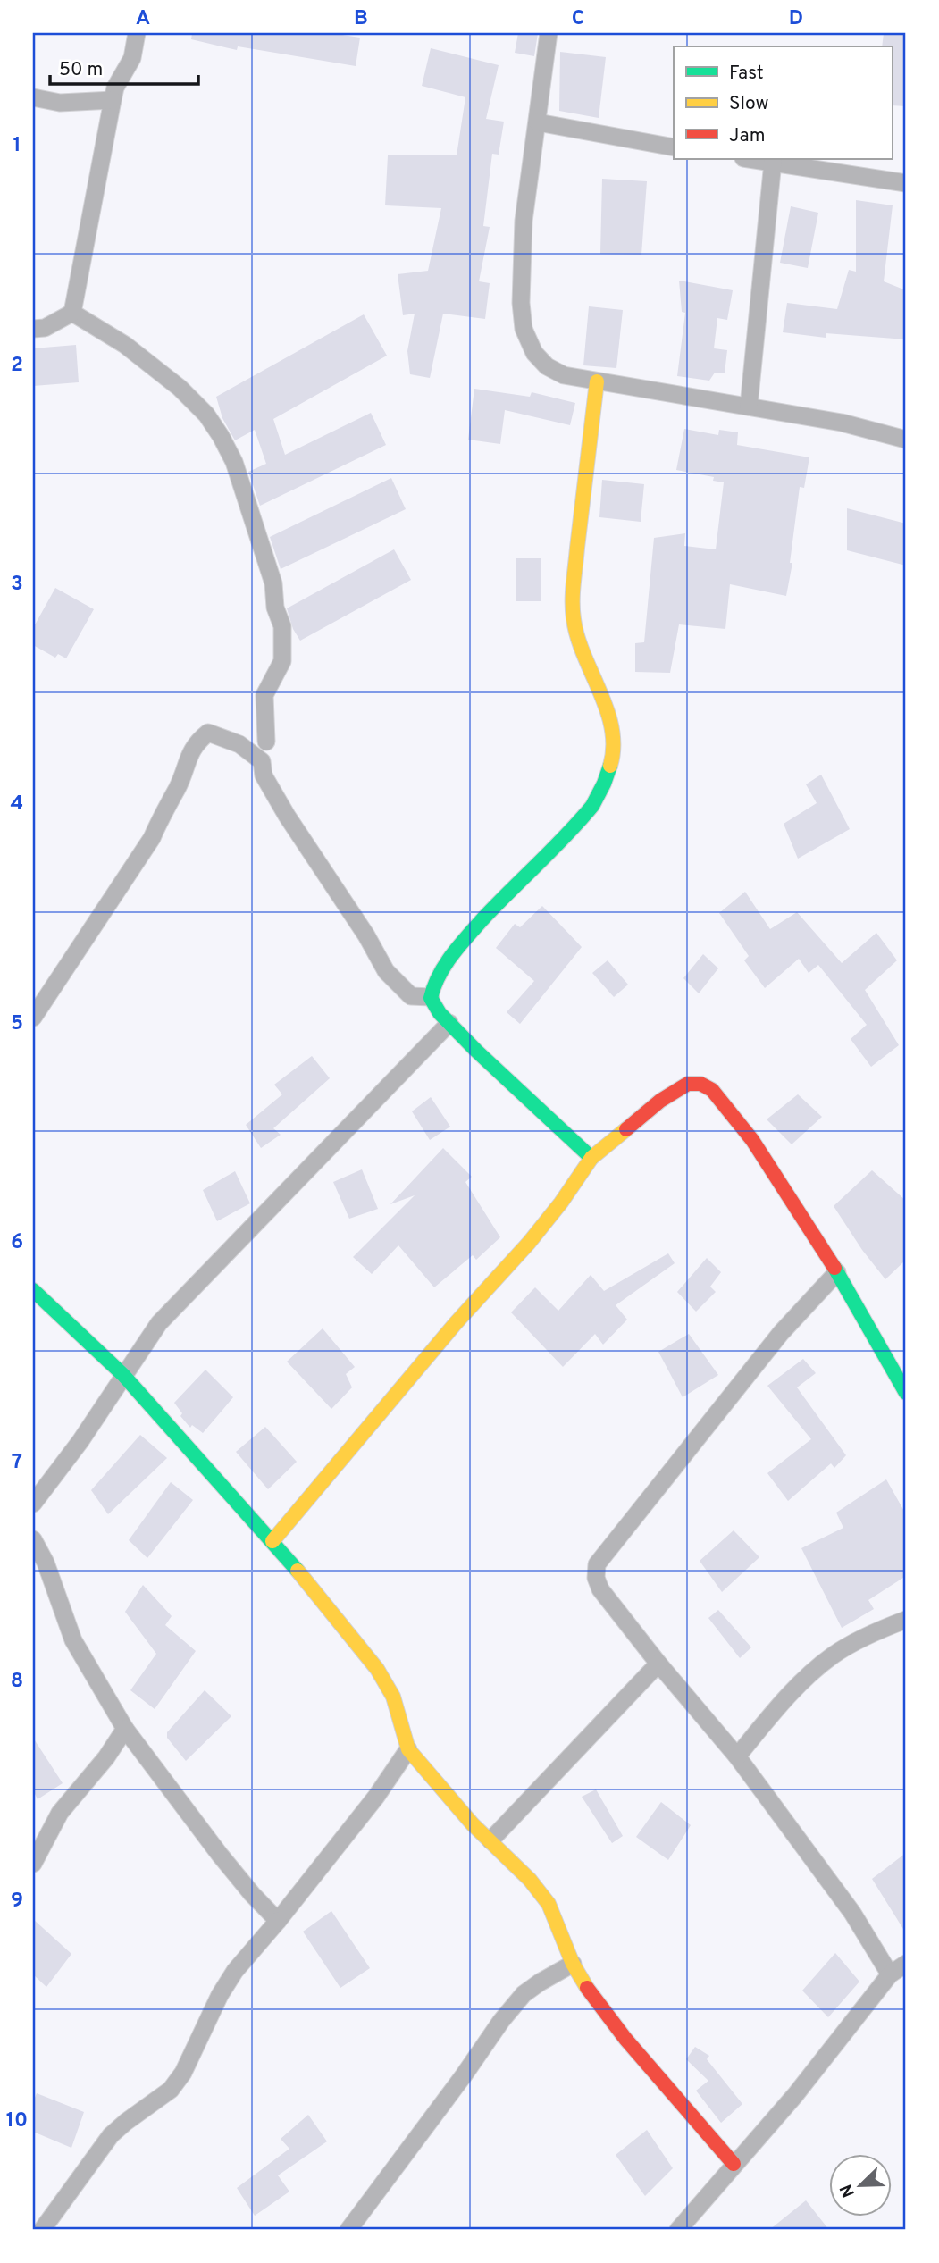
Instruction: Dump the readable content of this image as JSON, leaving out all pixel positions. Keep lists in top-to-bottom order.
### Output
{
  "legend": ["Fast", "Slow", "Jam"],
  "scale_bar": "50 m",
  "north": "bottom left",
  "grid": {
    "columns": [
      "A",
      "B",
      "C",
      "D"
    ],
    "rows": [
      "1",
      "2",
      "3",
      "4",
      "5",
      "6",
      "7",
      "8",
      "9",
      "10"
    ]
  }
}
